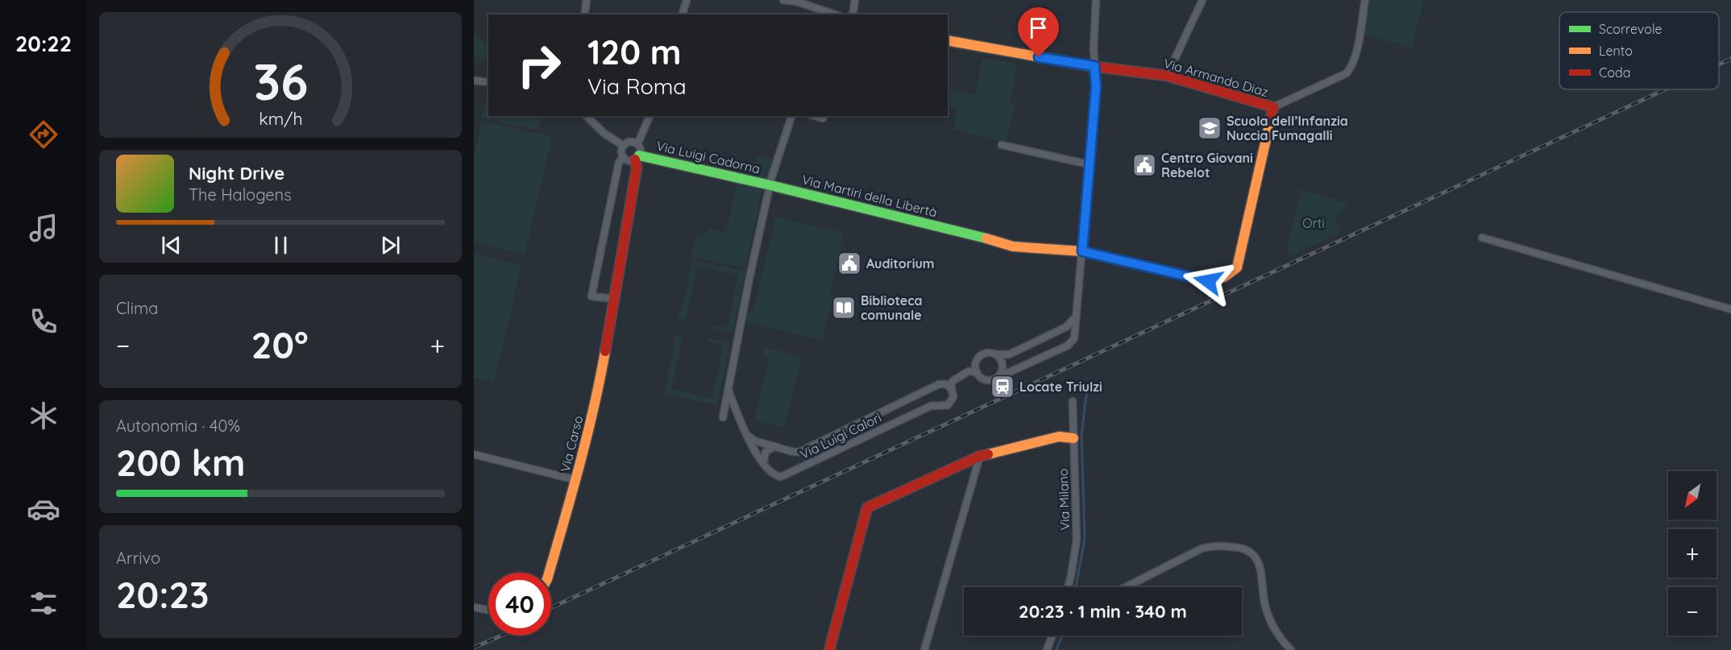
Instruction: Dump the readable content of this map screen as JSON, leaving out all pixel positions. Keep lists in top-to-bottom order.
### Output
{
  "streets": {
    "street": [
      "Via Armando Diaz",
      "Via Luigi Cadorna",
      "Via Martiri della Libertà",
      "Via Luigi Calori",
      "Via Carso",
      "Via Milano"
    ]
  },
  "crossings": [
    ["Via Armando Diaz", "Via Martiri della Libertà"],
    ["Via Luigi Cadorna", "Via Martiri della Libertà"],
    ["Via Luigi Cadorna", "Via Carso"]
  ],
  "parks": ["Orti"],
  "places": {
    "school or university": ["Scuola dell’Infanzia Nuccia Fumagalli"],
    "public building": ["Centro Giovani Rebelot", "Auditorium"],
    "library": ["Biblioteca comunale"],
    "station": ["Locate Triulzi"]
  },
  "legend": ["Scorrevole", "Lento", "Coda"],
  "north": "bottom left",
  "page": {
    "tabs": "20:22",
    "turn": ["120 m", "Via Roma"],
    "song": ["Night Drive", "The Halogens"],
    "tile": [
      "Clima",
      ["Autonomia · 40%", "200 km"],
      ["Arrivo", "20:23"]
    ],
    "heat": ["−", "20°", "+"],
    "map_buttons": ["+", "−"],
    "limit": "40",
    "trip": "20:23 · 1 min · 340 m",
    "gauge": ["36", "km/h"]
  }
}
